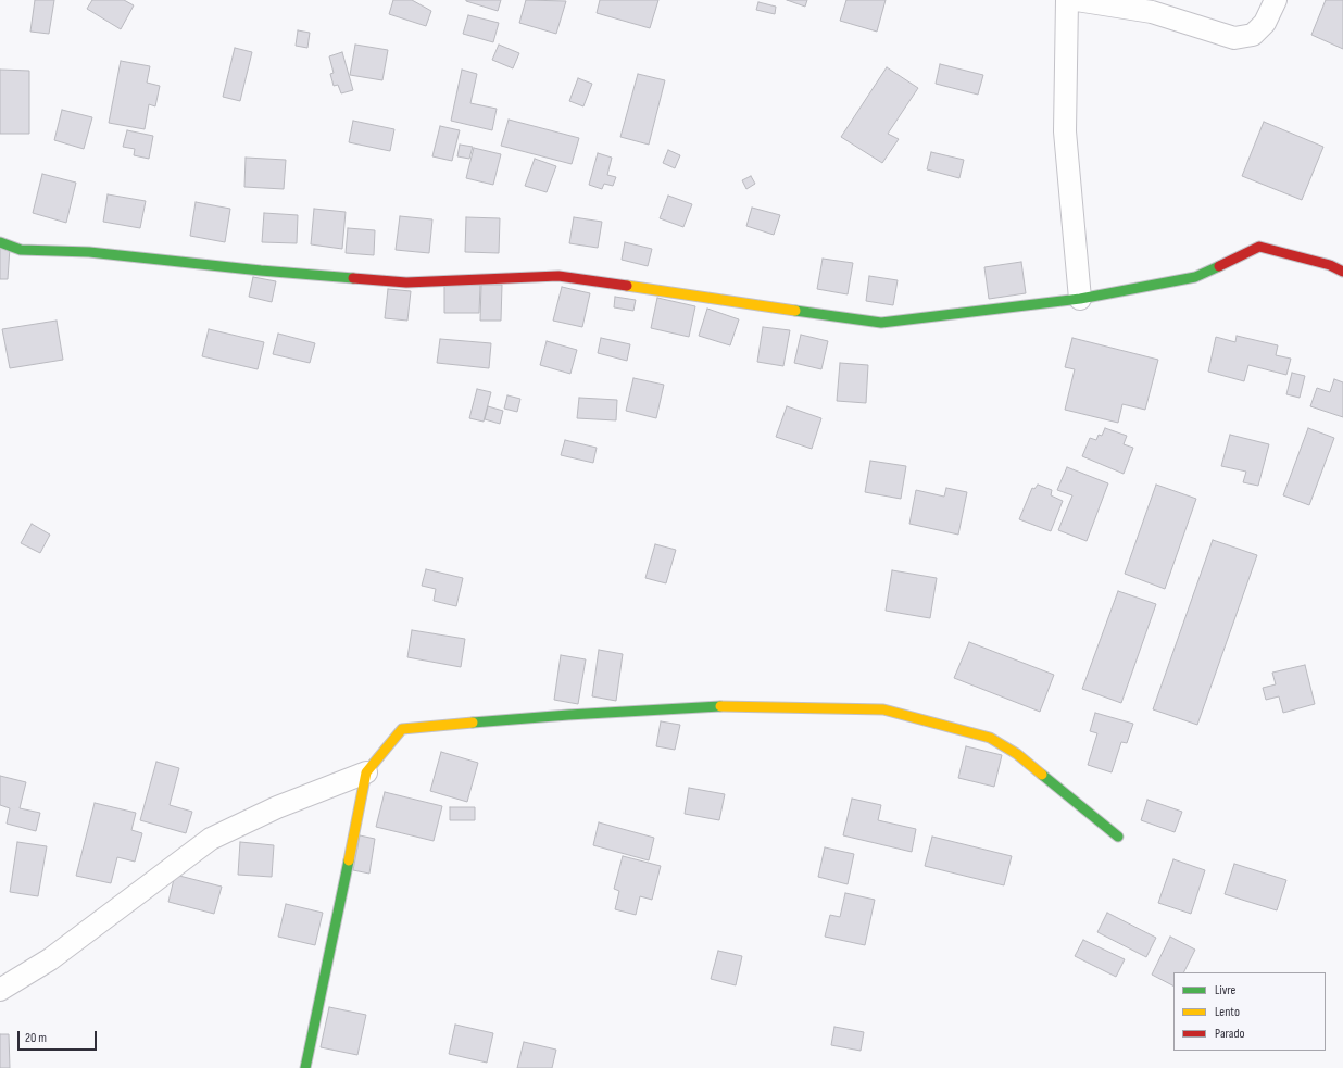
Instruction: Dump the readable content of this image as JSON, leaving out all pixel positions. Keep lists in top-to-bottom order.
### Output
{
  "legend": ["Livre", "Lento", "Parado"],
  "scale_bar": "20 m"
}
